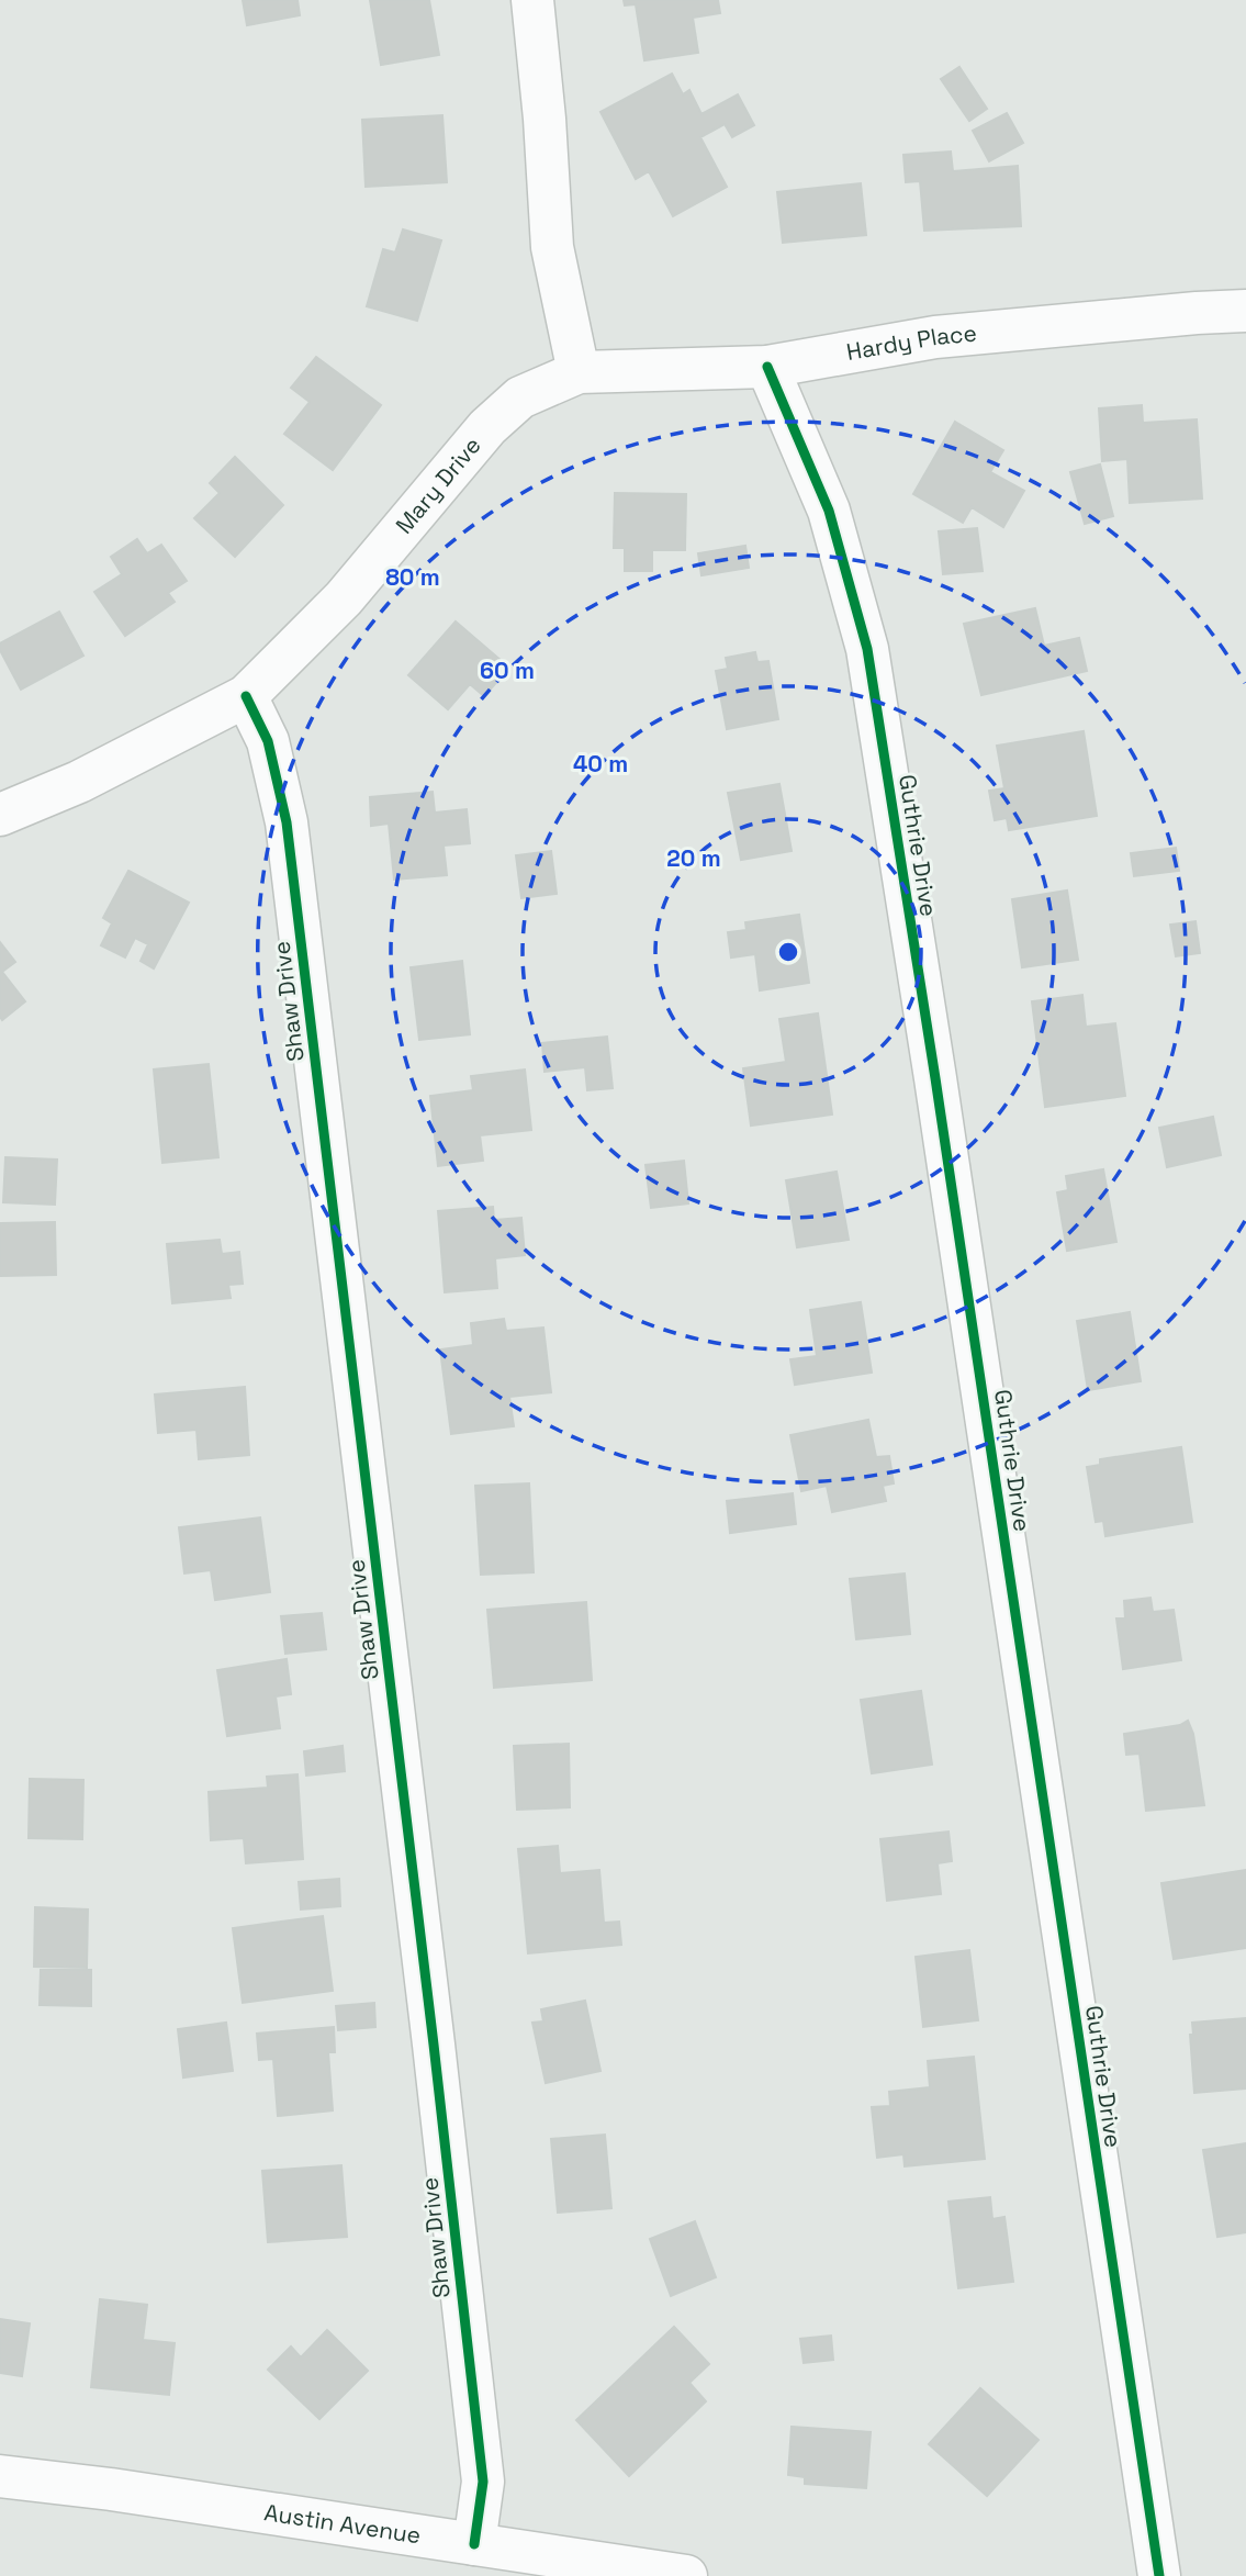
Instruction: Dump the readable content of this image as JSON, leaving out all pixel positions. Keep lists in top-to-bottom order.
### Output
{
  "streets": {
    "street": [
      "Hardy Place",
      "Mary Drive",
      "Guthrie Drive",
      "Shaw Drive",
      "Austin Avenue"
    ]
  },
  "crossings": [
    ["Hardy Place", "Mary Drive"],
    ["Hardy Place", "Guthrie Drive"],
    ["Mary Drive", "Shaw Drive"],
    ["Shaw Drive", "Austin Avenue"]
  ],
  "rings": [
    "80 m",
    "60 m",
    "40 m",
    "20 m"
  ]
}
